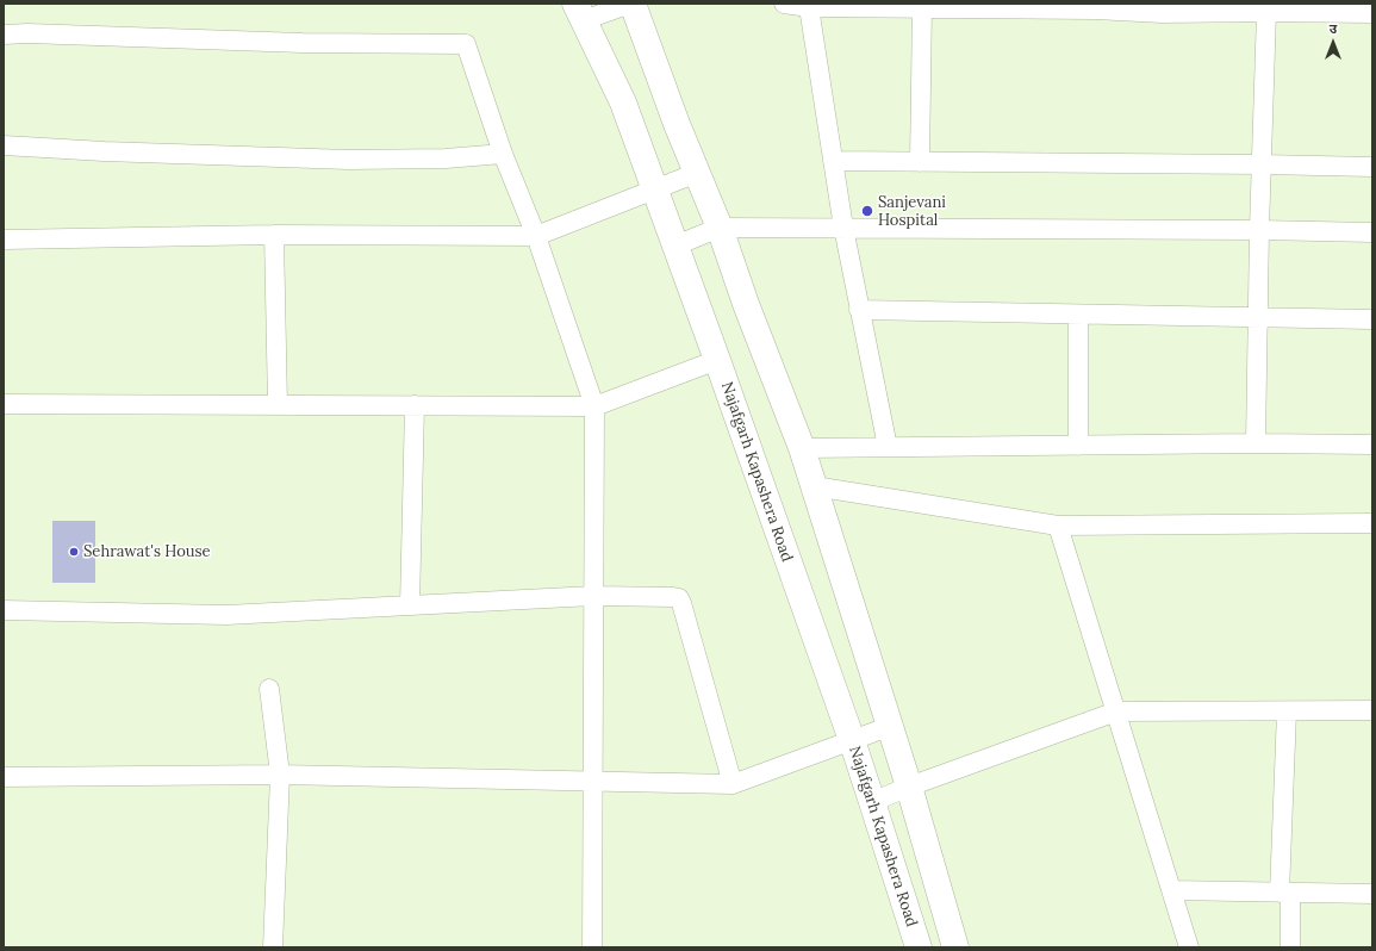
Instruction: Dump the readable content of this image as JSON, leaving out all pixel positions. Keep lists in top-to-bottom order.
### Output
{
  "streets": {
    "main road": ["Najafgarh Kapashera Road"]
  },
  "places": ["Sanjevani Hospital", "Sehrawat's House"],
  "north": "top"
}
